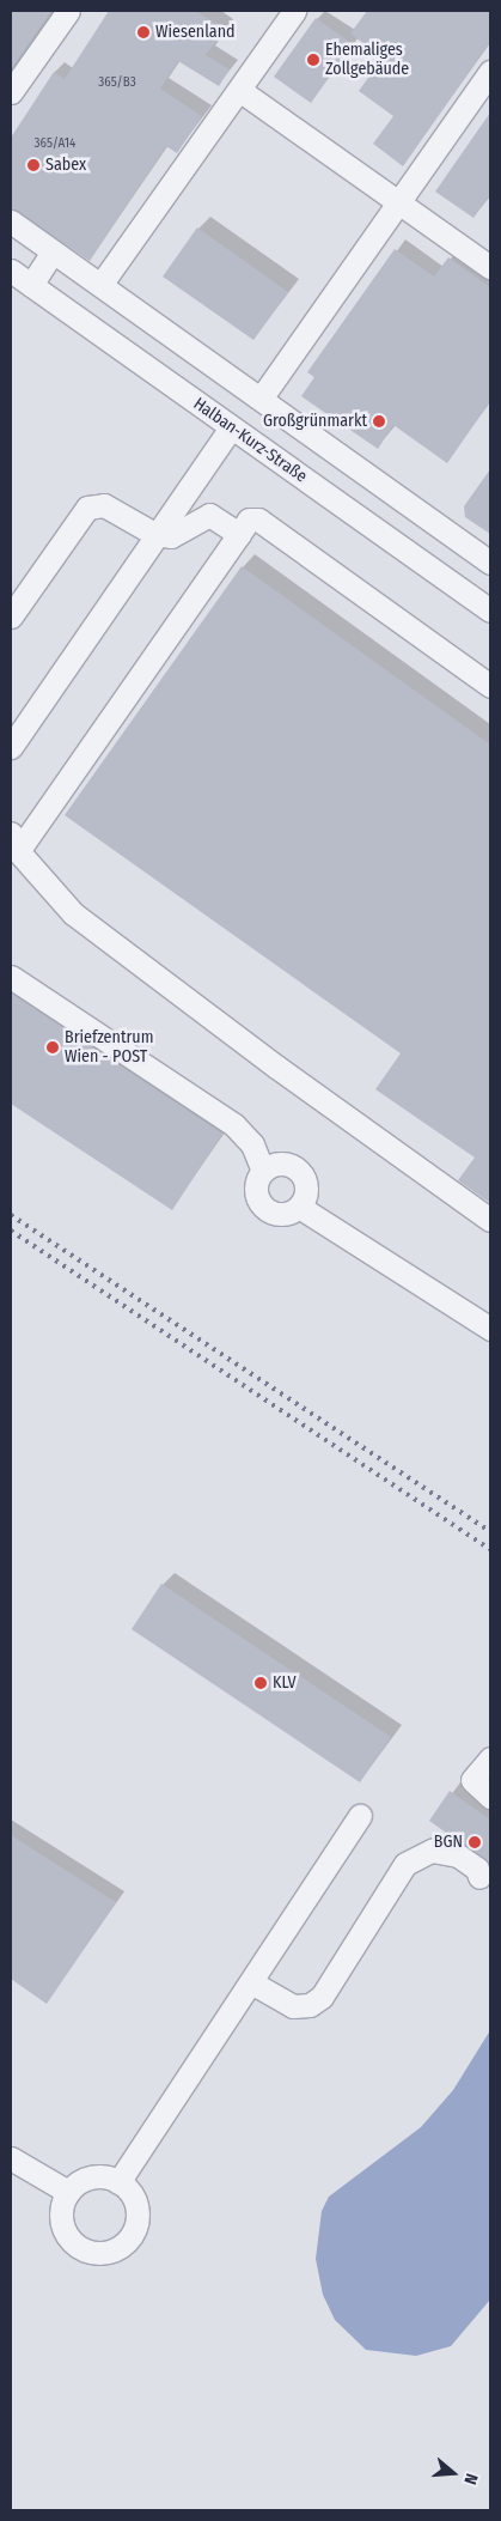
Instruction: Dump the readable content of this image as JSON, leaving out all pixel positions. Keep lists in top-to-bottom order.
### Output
{
  "streets": {
    "street": ["Halban-Kurz-Straße"]
  },
  "places": [
    "Wiesenland",
    "Ehemaliges Zollgebäude",
    "Sabex",
    "Großgrünmarkt",
    "Briefzentrum Wien - POST",
    "KLV",
    "BGN"
  ],
  "house_numbers": ["365/B3", "365/A14"],
  "north": "right"
}
